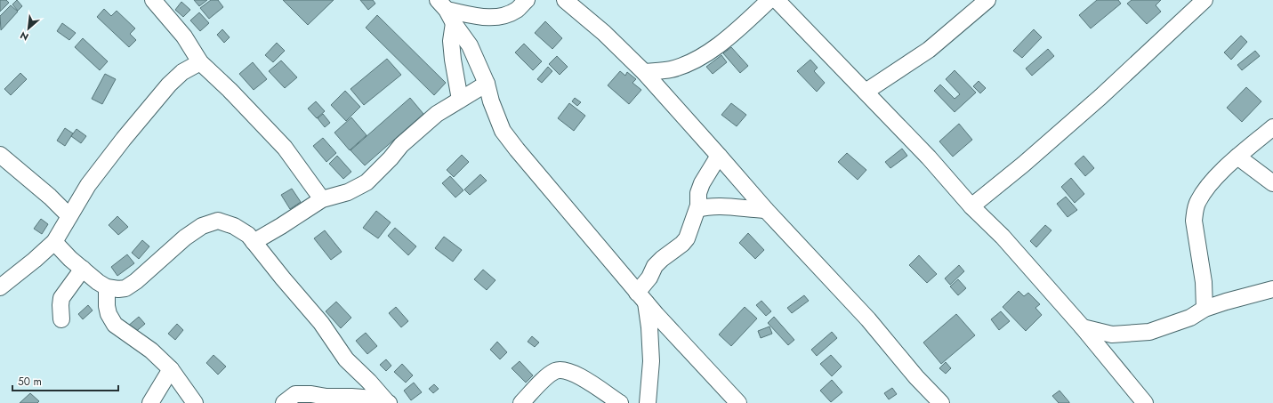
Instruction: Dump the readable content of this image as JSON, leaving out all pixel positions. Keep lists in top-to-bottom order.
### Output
{
  "scale_bar": "50 m",
  "north": "bottom left"
}
